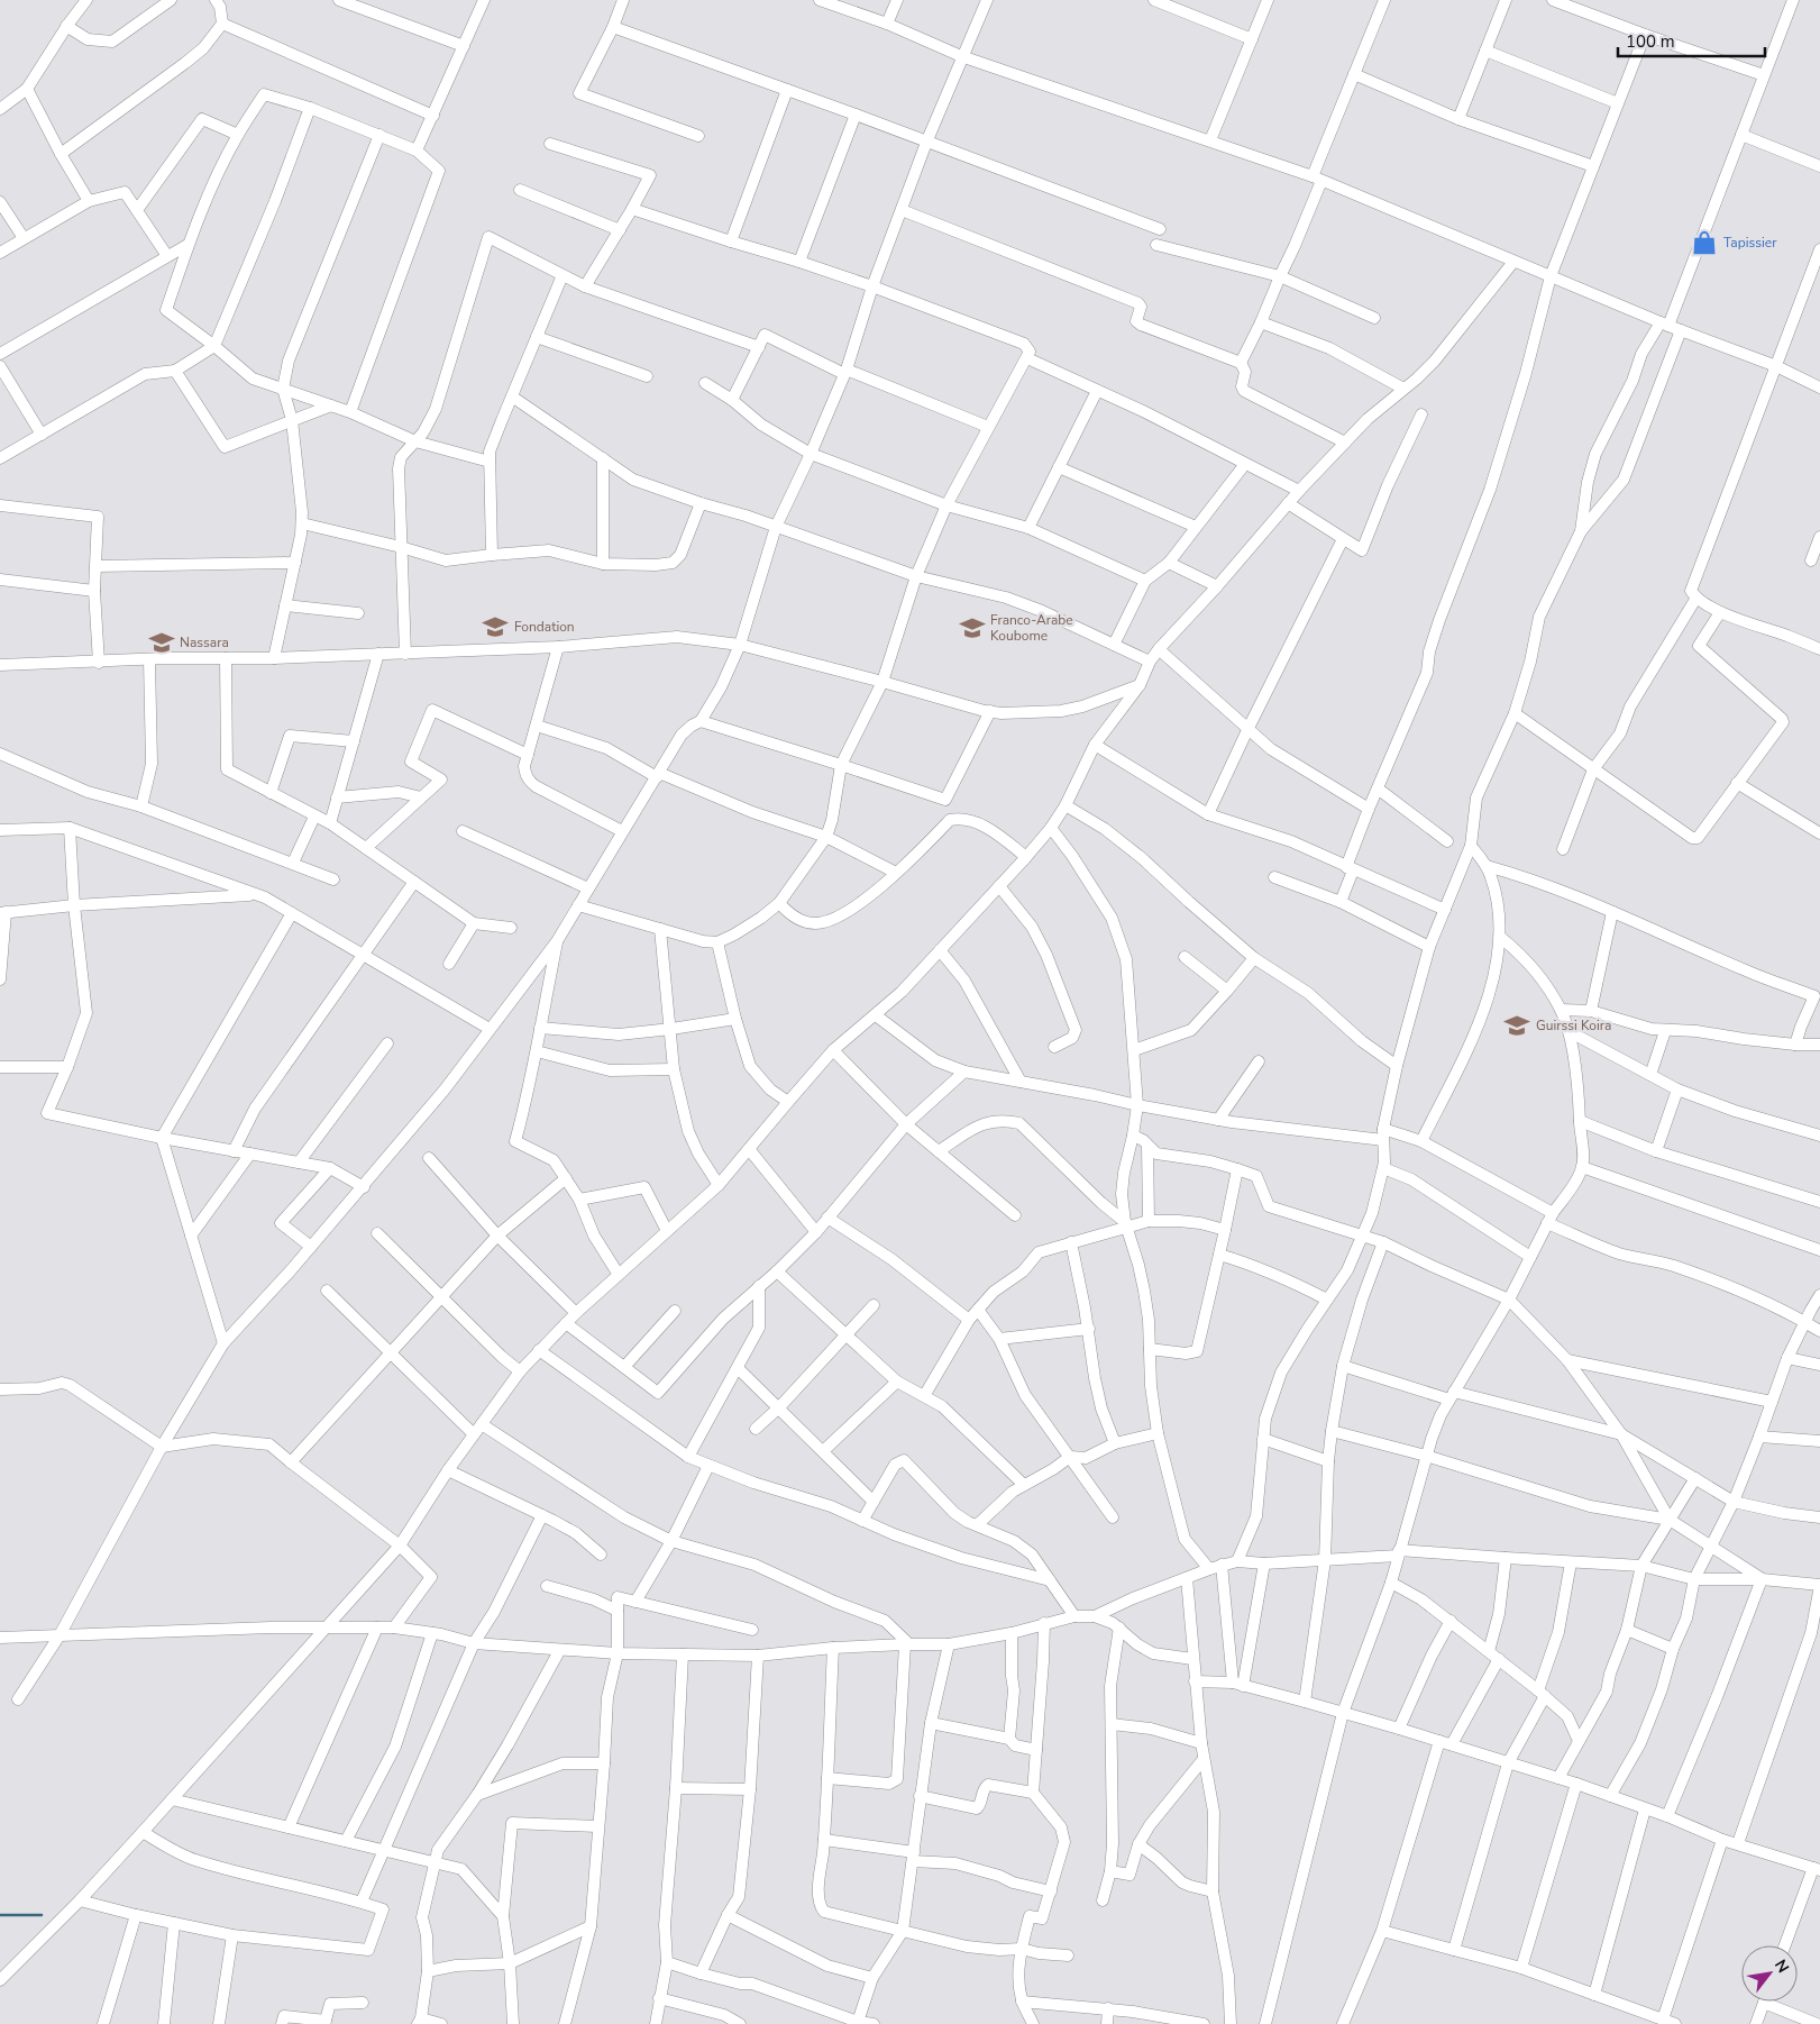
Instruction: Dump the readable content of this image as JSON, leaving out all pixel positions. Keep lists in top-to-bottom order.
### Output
{
  "places": {
    "shop": ["Tapissier"],
    "school or university": [
      "Fondation",
      "Franco-Arabe Koubome",
      "Nassara",
      "Guirssi Koira"
    ]
  },
  "scale_bar": "100 m",
  "north": "top right"
}
